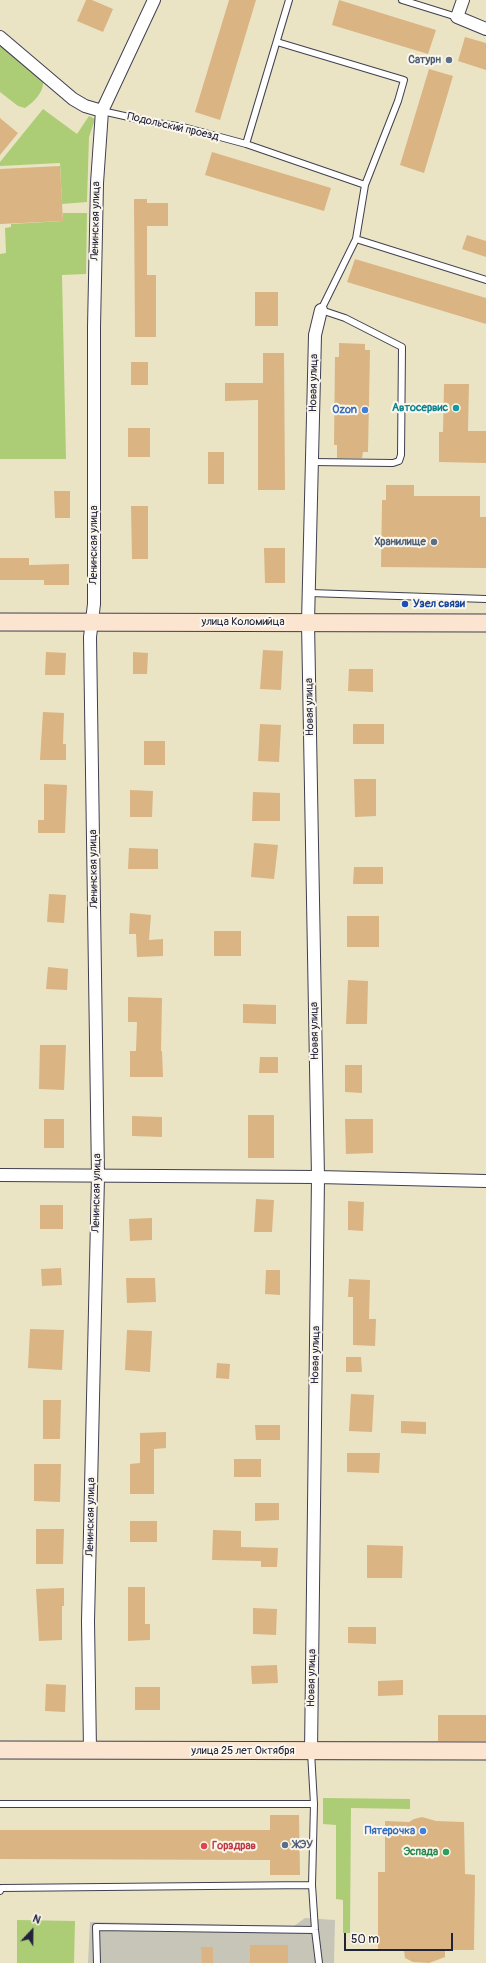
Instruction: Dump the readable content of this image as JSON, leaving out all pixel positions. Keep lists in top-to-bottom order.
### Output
{
  "streets": {
    "street": [
      "Подольский проезд",
      "Ленинская улица",
      "Новая улица",
      "улица Коломийца",
      "улица 25 лет Октября"
    ]
  },
  "crossings": [
    ["Подольский проезд", "Ленинская улица"],
    ["Ленинская улица", "улица Коломийца"],
    ["Ленинская улица", "улица 25 лет Октября"],
    ["Новая улица", "улица Коломийца"],
    ["Новая улица", "улица 25 лет Октября"]
  ],
  "places": [
    "Сатурн",
    "Автосервис",
    "Ozon",
    "Хранилище",
    "Узел связи",
    "Пятерочка",
    "ЖЭУ",
    "Горздрав",
    "Эспада"
  ],
  "scale_bar": "50 m",
  "north": "top"
}
